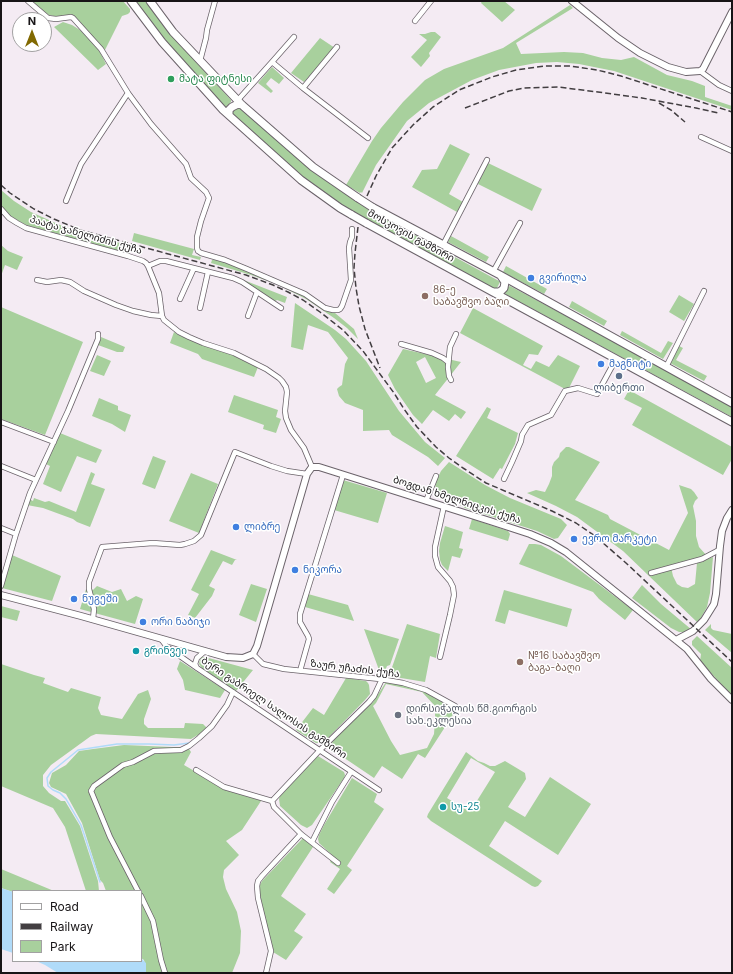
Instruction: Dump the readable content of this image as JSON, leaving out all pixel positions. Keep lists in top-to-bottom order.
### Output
{
  "streets": {
    "main road": ["მოსკოვის გამზირი", "ბოგდან ხმელნიცკის ქუჩა", "ბერი გაბრიელ სალოსის გამზირი"],
    "street": ["პაატა ჯანელიძის ქუჩა", "ზაურ უჩაძის ქუჩა"]
  },
  "crossings": [
    ["ზაურ უჩაძის ქუჩა", "ბერი გაბრიელ სალოსის გამზირი"]
  ],
  "places": [
    "მატა ფიტნესი",
    "გვირილა",
    "86-ე საბავშვო ბაღი",
    "მაგნიტი",
    "ლიბერთი",
    "ლიბრე",
    "ევრო მარკეტი",
    "ნიკორა",
    "ნუგეში",
    "ორი ნაბიჯი",
    "გრინვეი",
    "№16 საბავშვო ბაგა-ბაღი",
    "დირსიჭალის წმ.გიორგის სახ.ეკლესია",
    "სუ-25"
  ],
  "legend": ["Road", "Railway", "Park"],
  "north": "top"
}
